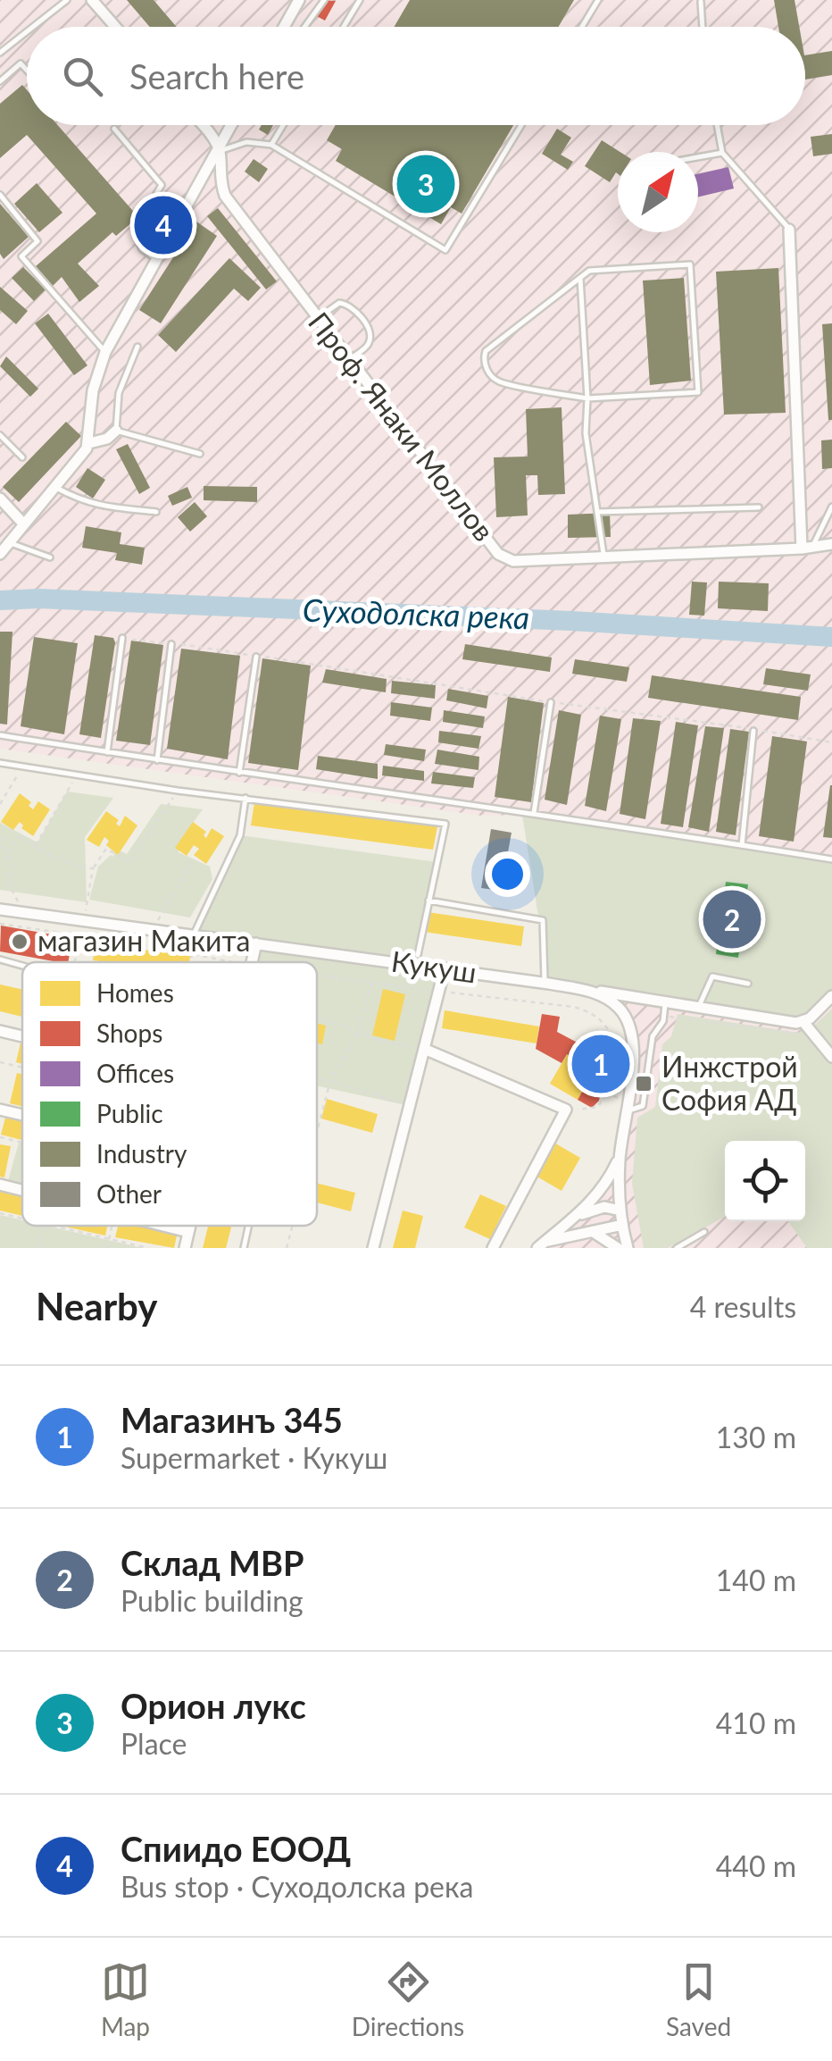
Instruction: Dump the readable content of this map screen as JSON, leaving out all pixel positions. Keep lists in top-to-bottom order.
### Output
{
  "streets": {
    "street": ["Проф. Янаки Моллов", "Кукуш"]
  },
  "water": ["Суходолска река"],
  "places": {
    "other": ["магазин Макита"],
    "transit": ["Инжстрой София АД"]
  },
  "legend": [
    "Homes",
    "Shops",
    "Offices",
    "Public",
    "Industry",
    "Other"
  ],
  "north": "top right",
  "page": {
    "search": "Search here",
    "pins": [
      "3",
      "4",
      "2",
      "1"
    ],
    "heading": ["Nearby", "4 results"],
    "list": [
      {
        "mark": "1",
        "name": "Магазинъ 345",
        "note": "Supermarket · Кукуш",
        "value": "130 m"
      },
      {
        "mark": "2",
        "name": "Склад МВР",
        "note": "Public building",
        "value": "140 m"
      },
      {
        "mark": "3",
        "name": "Орион лукс",
        "note": "Place",
        "value": "410 m"
      },
      {
        "mark": "4",
        "name": "Спиидо ЕООД",
        "note": "Bus stop · Суходолска река",
        "value": "440 m"
      }
    ],
    "nav": ["Map", "Directions", "Saved"]
  }
}
